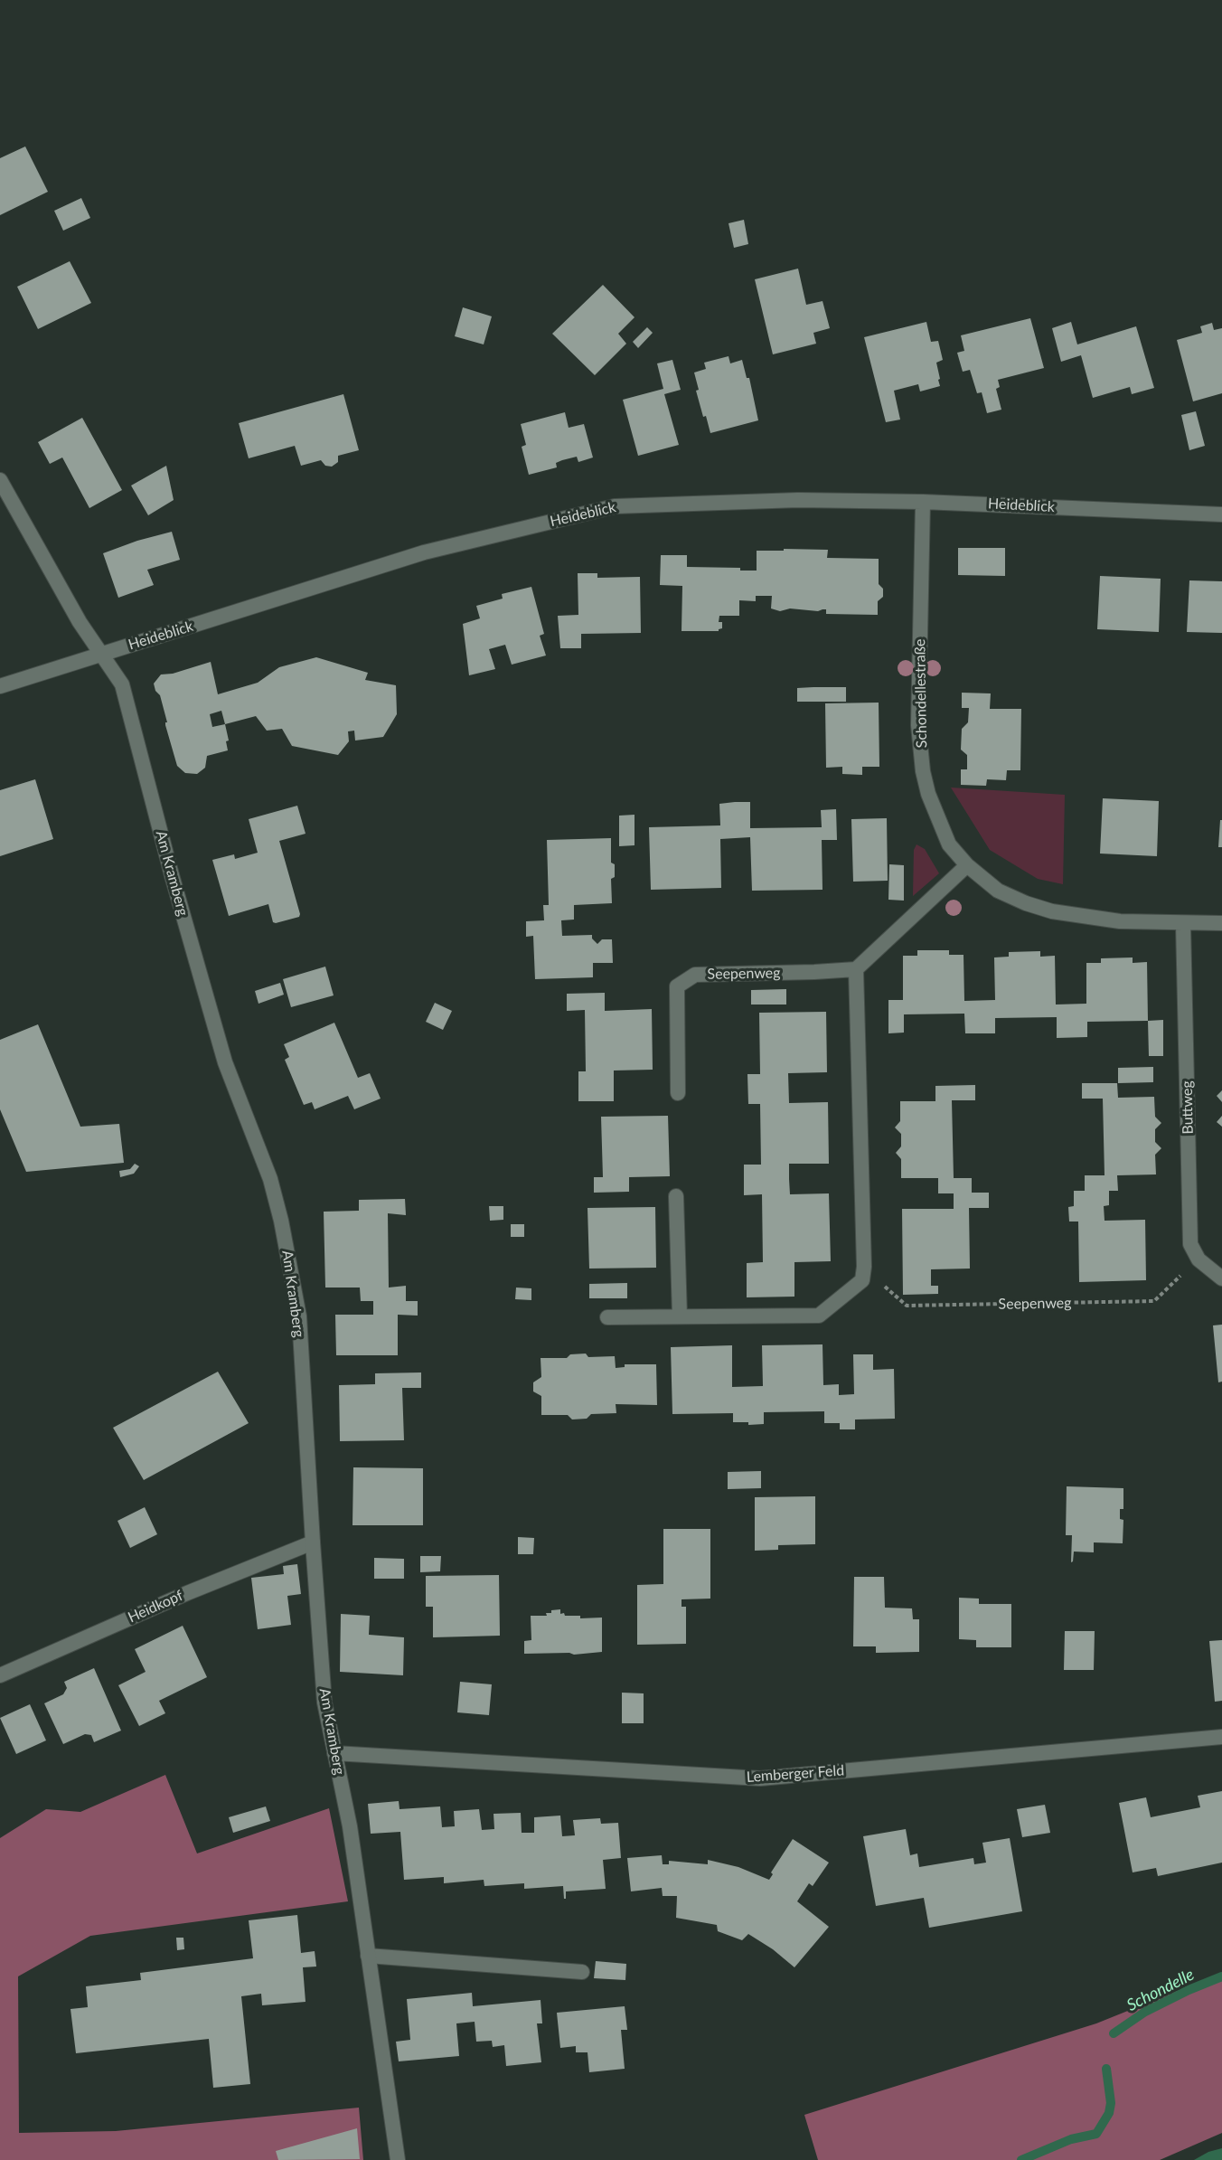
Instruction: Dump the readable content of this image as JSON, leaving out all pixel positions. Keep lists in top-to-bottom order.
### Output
{
  "streets": {
    "street": [
      "Heideblick",
      "Schondellestraße",
      "Am Kramberg",
      "Seepenweg",
      "Buttweg",
      "Heidkopf",
      "Lemberger Feld"
    ]
  },
  "crossings": [
    ["Heideblick", "Schondellestraße"],
    ["Heideblick", "Am Kramberg"],
    ["Schondellestraße", "Buttweg"],
    ["Am Kramberg", "Heidkopf"],
    ["Am Kramberg", "Lemberger Feld"],
    ["Seepenweg", "Buttweg"]
  ],
  "water": ["Schondelle"]
}
